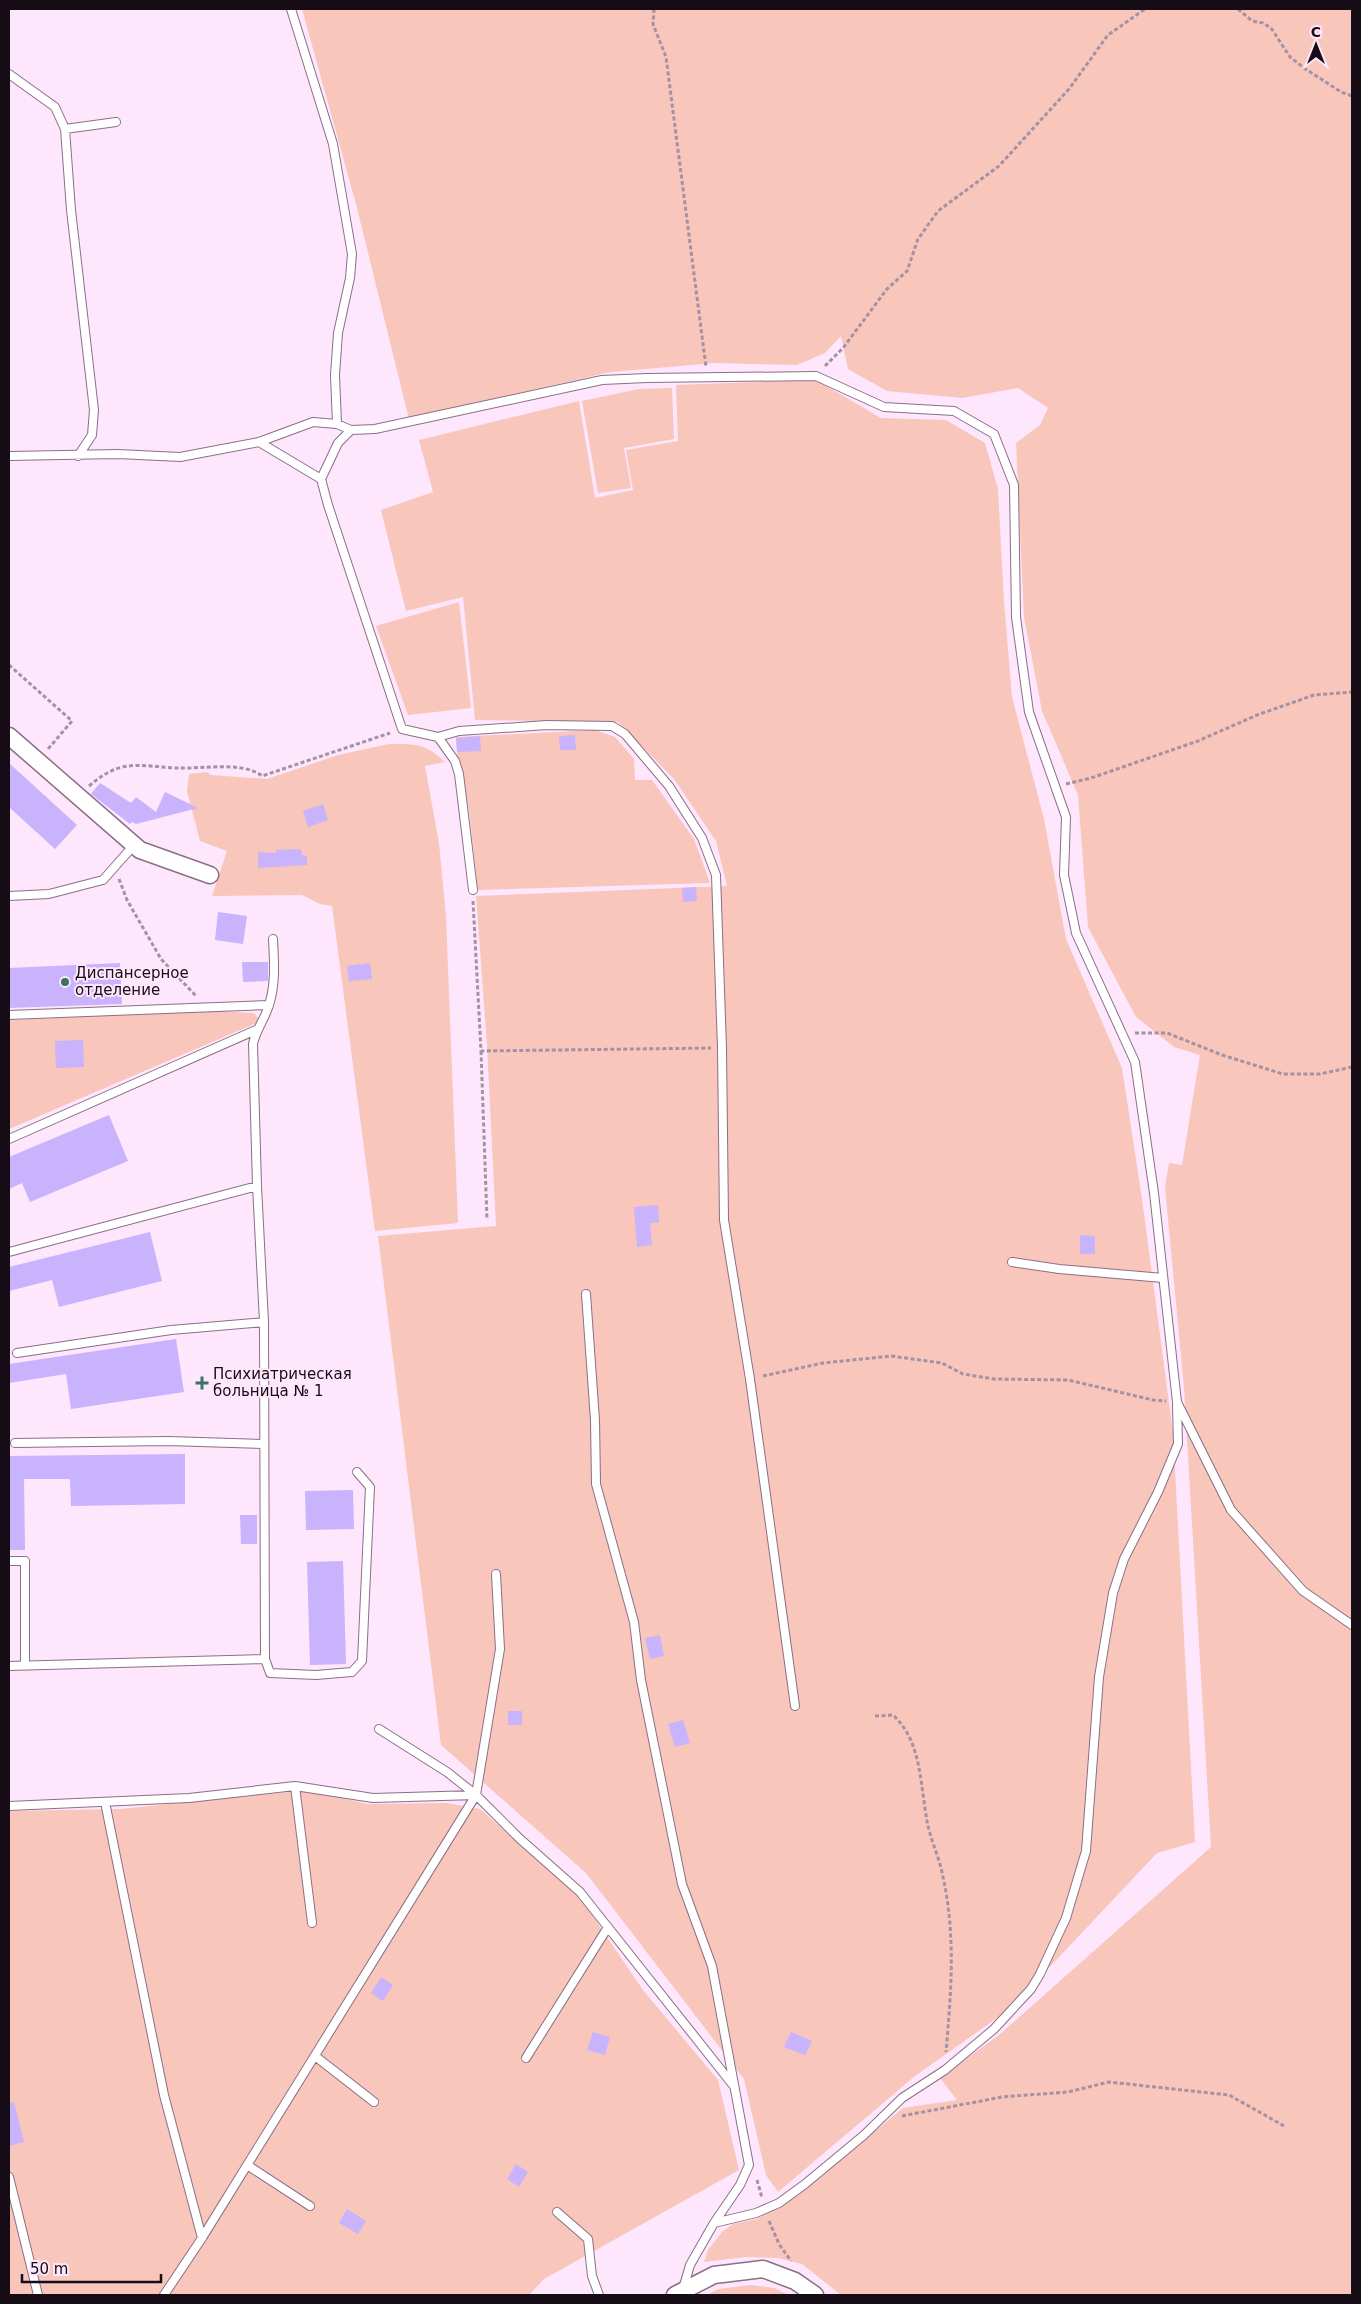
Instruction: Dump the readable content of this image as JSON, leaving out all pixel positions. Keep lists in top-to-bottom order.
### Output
{
  "places": {
    "other": ["Диспансерное отделение"],
    "health": ["Психиатрическая больница № 1"]
  },
  "scale_bar": "50 m",
  "north": "top"
}
